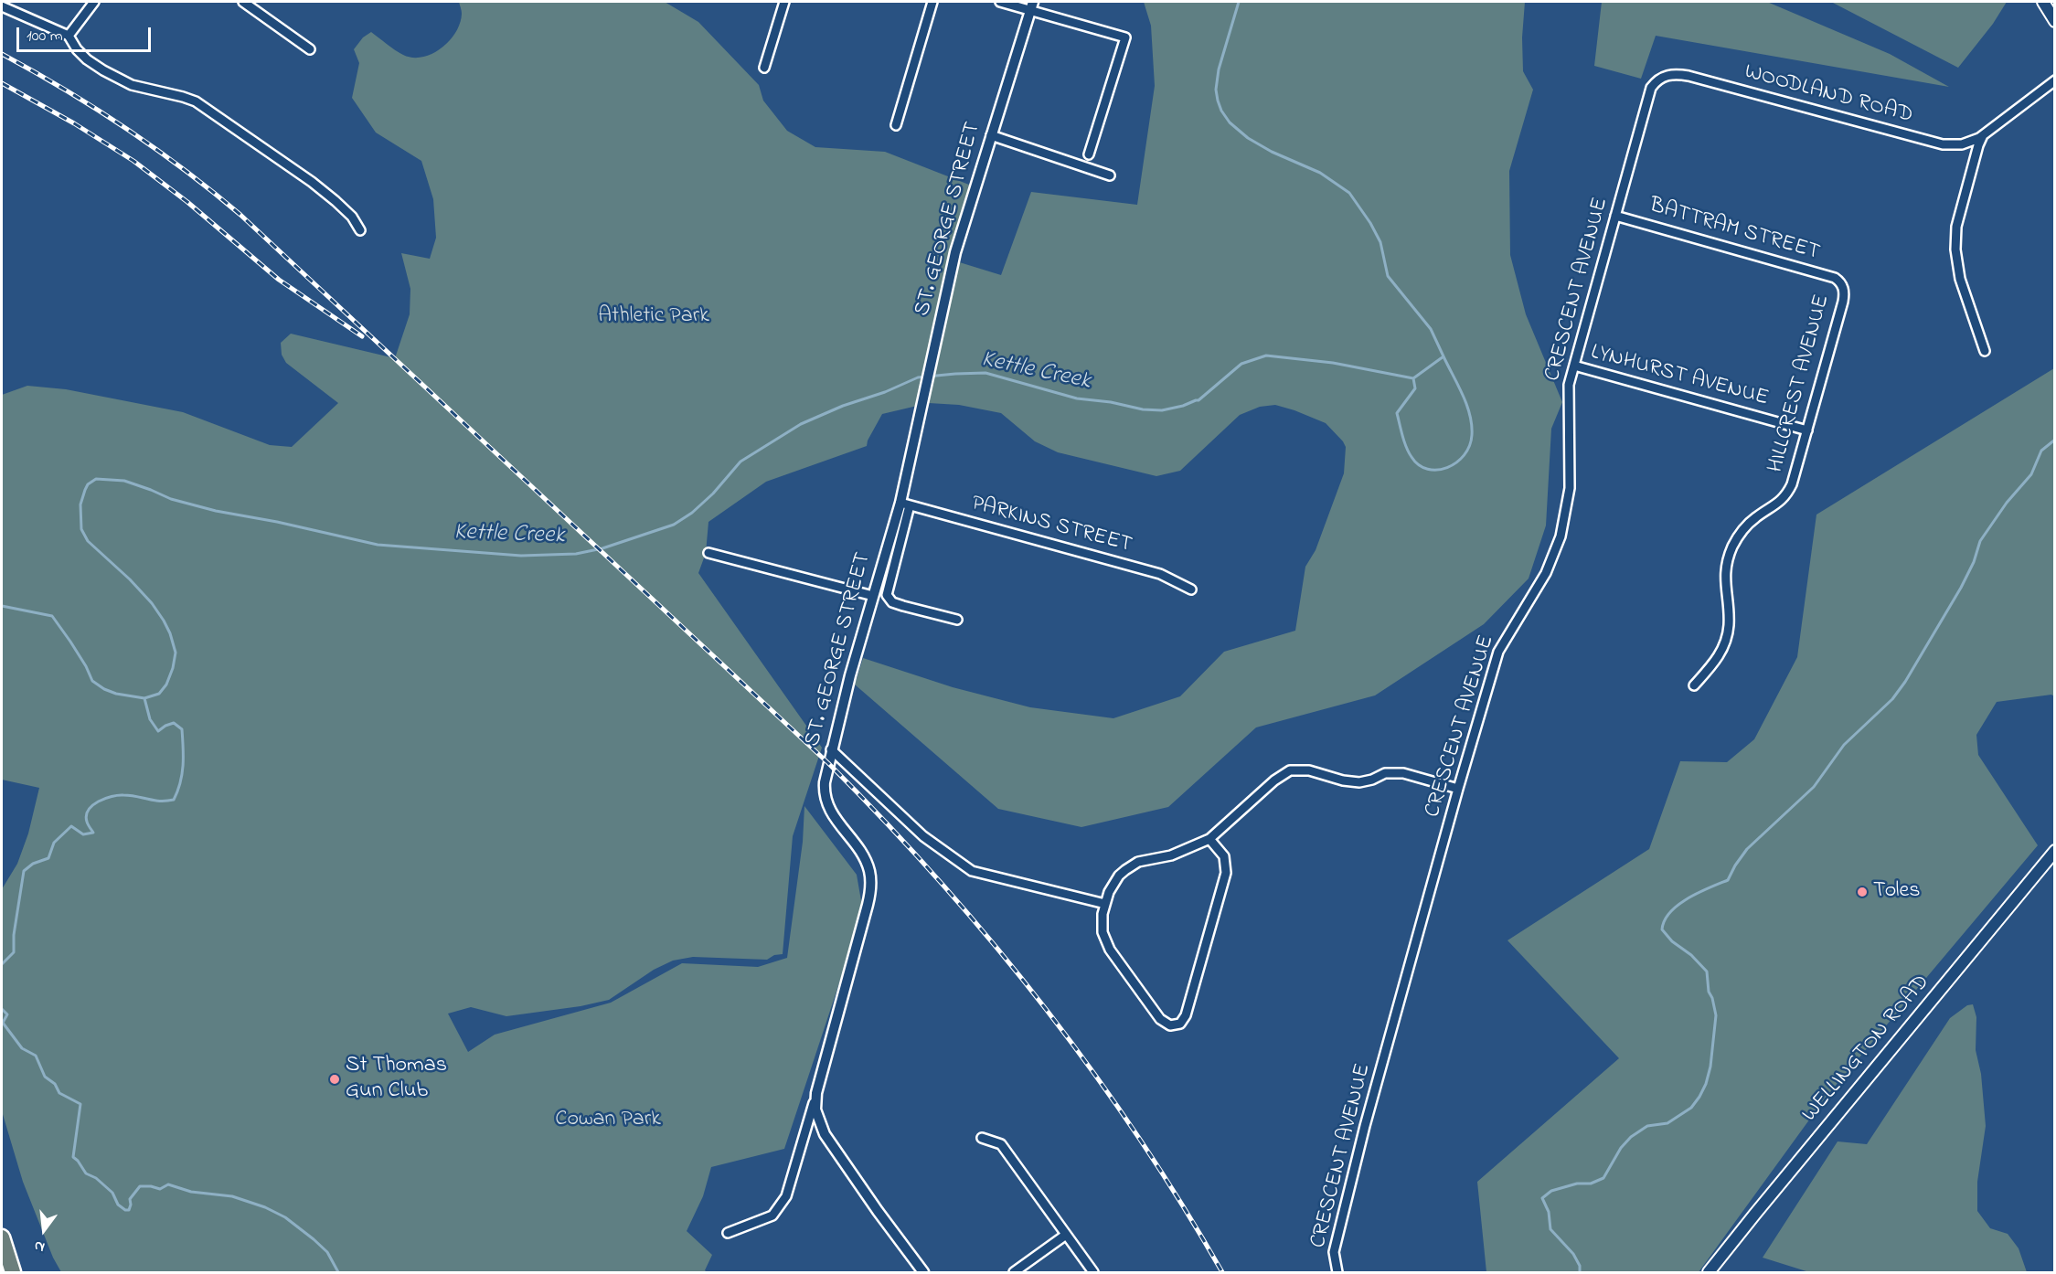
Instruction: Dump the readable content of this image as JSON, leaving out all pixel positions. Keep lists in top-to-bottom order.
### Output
{
  "streets": {
    "main road": ["WELLINGTON ROAD"],
    "street": [
      "WOODLAND ROAD",
      "ST. GEORGE STREET",
      "BATTRAM STREET",
      "CRESCENT AVENUE",
      "LYNHURST AVENUE",
      "HILLCREST AVENUE",
      "PARKINS STREET"
    ]
  },
  "crossings": [
    ["WOODLAND ROAD", "CRESCENT AVENUE"],
    ["ST. GEORGE STREET", "PARKINS STREET"],
    ["BATTRAM STREET", "CRESCENT AVENUE"],
    ["BATTRAM STREET", "HILLCREST AVENUE"],
    ["CRESCENT AVENUE", "LYNHURST AVENUE"],
    ["LYNHURST AVENUE", "HILLCREST AVENUE"]
  ],
  "water": ["Kettle Creek"],
  "parks": ["Athletic Park", "Cowan Park"],
  "places": ["Toles", "St Thomas Gun Club"],
  "scale_bar": "100 m",
  "north": "bottom"
}
